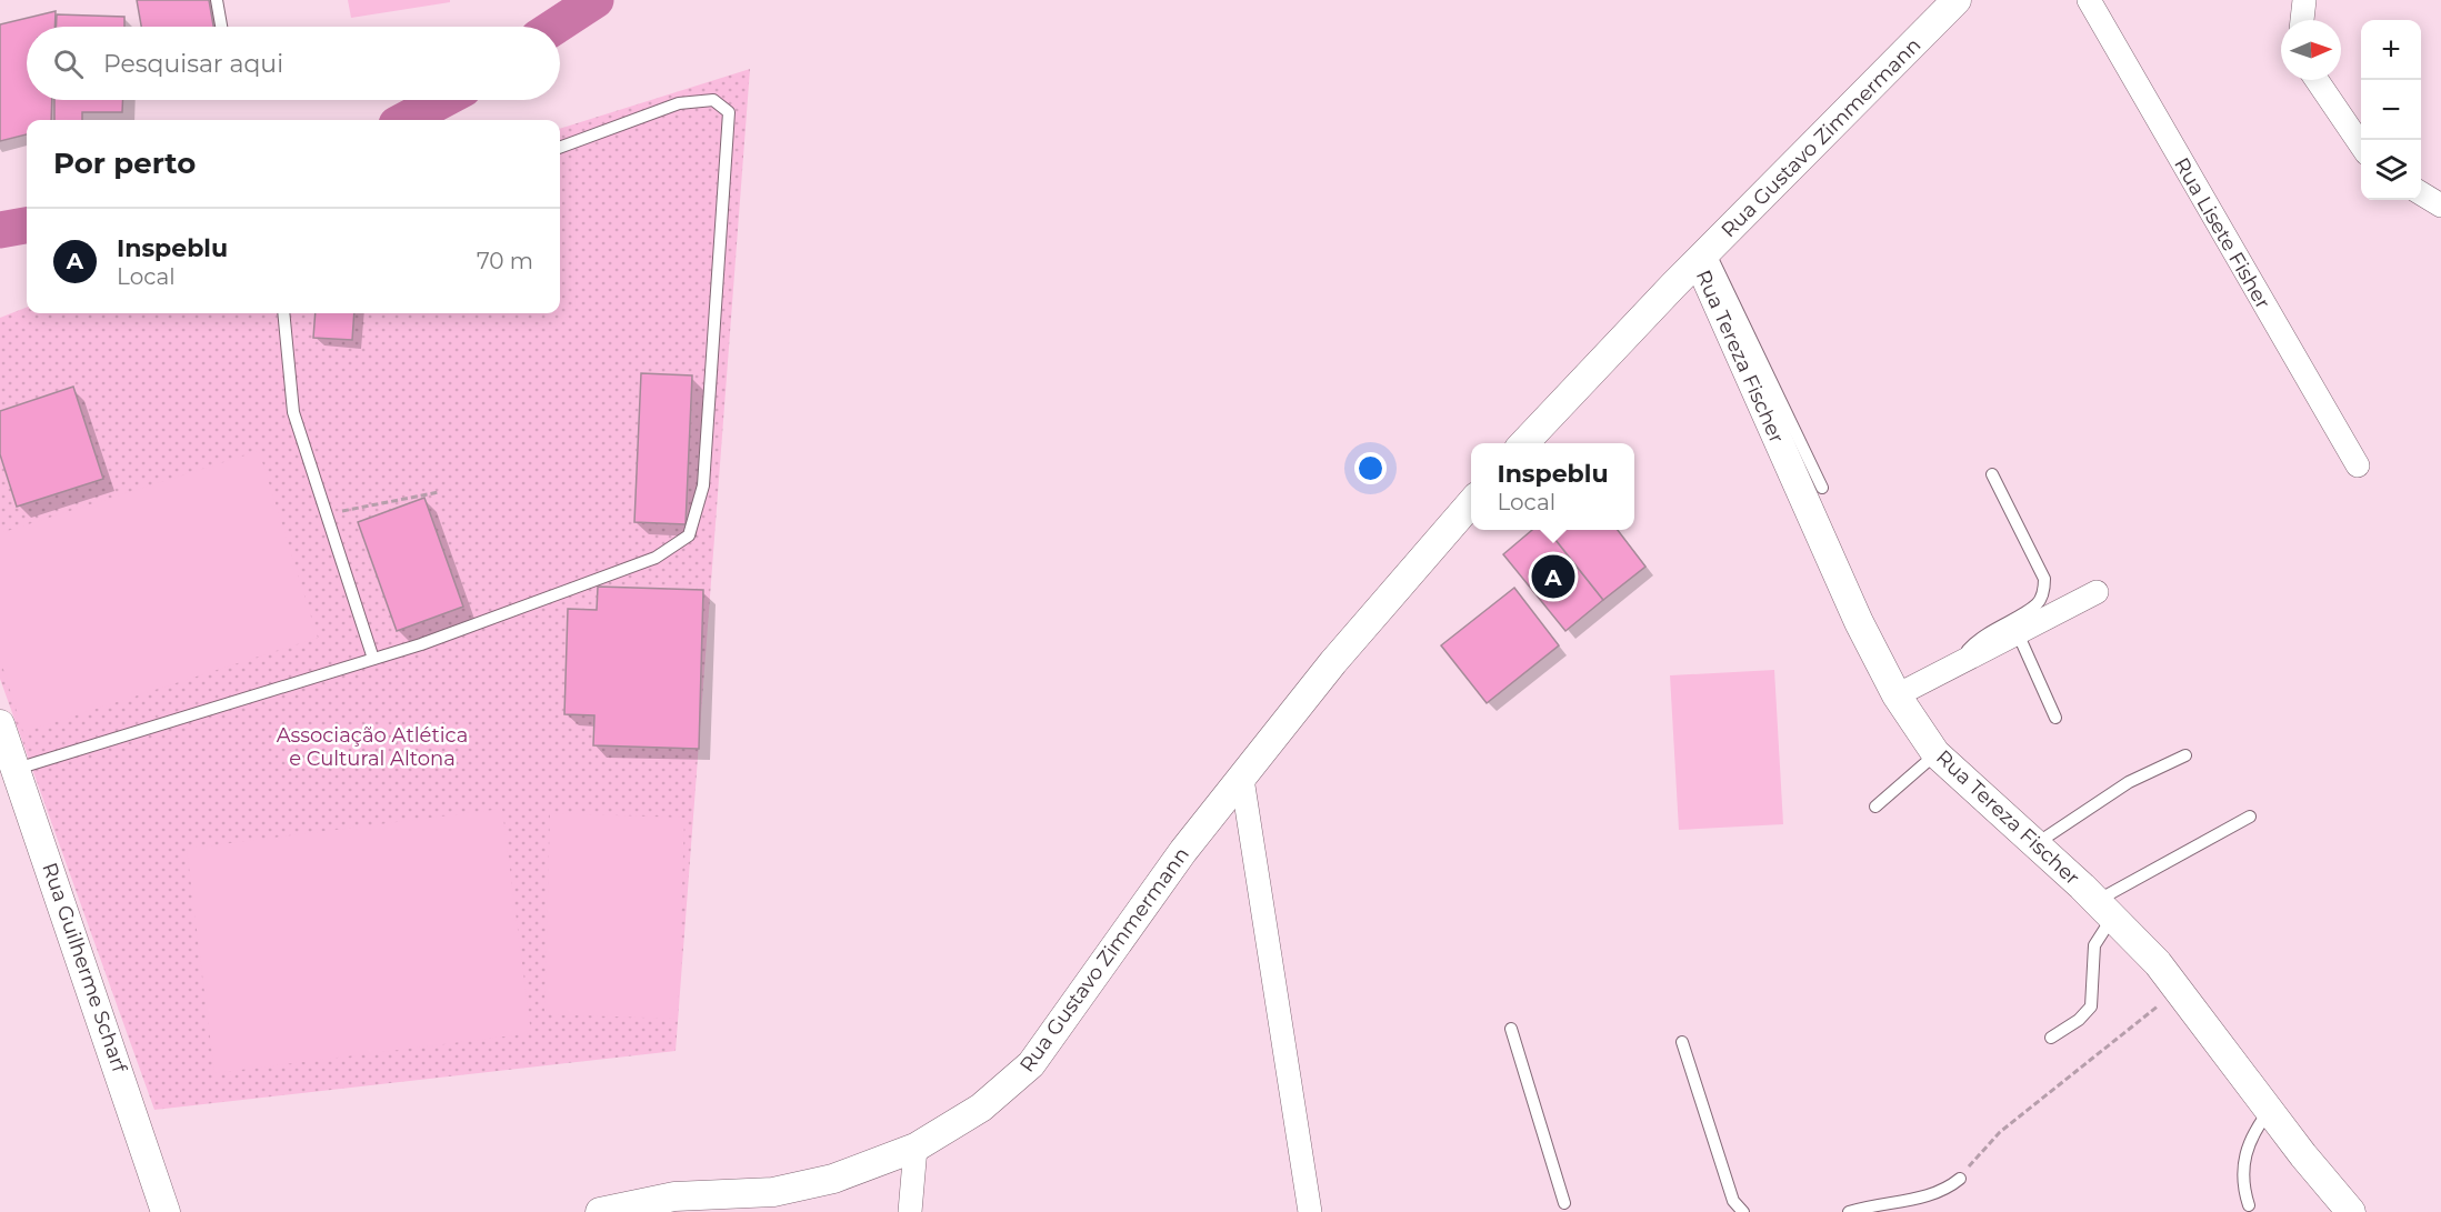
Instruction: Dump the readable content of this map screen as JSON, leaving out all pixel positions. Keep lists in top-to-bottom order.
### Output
{
  "streets": {
    "street": [
      "Rua Gustavo Zimmermann",
      "Rua Lisete Fisher",
      "Rua Tereza Fischer",
      "Rua Guilherme Scharf"
    ]
  },
  "crossings": [
    ["Rua Gustavo Zimmermann", "Rua Tereza Fischer"]
  ],
  "parks": ["Associação Atlética e Cultural Altona"],
  "north": "right",
  "page": {
    "map_buttons": ["+", "−"],
    "search": "Pesquisar aqui",
    "heading": "Por perto",
    "list": [
      {
        "mark": "A",
        "name": "Inspeblu",
        "note": "Local",
        "value": "70 m"
      }
    ],
    "popup": ["Inspeblu", "Local"],
    "pins": "A"
  }
}
